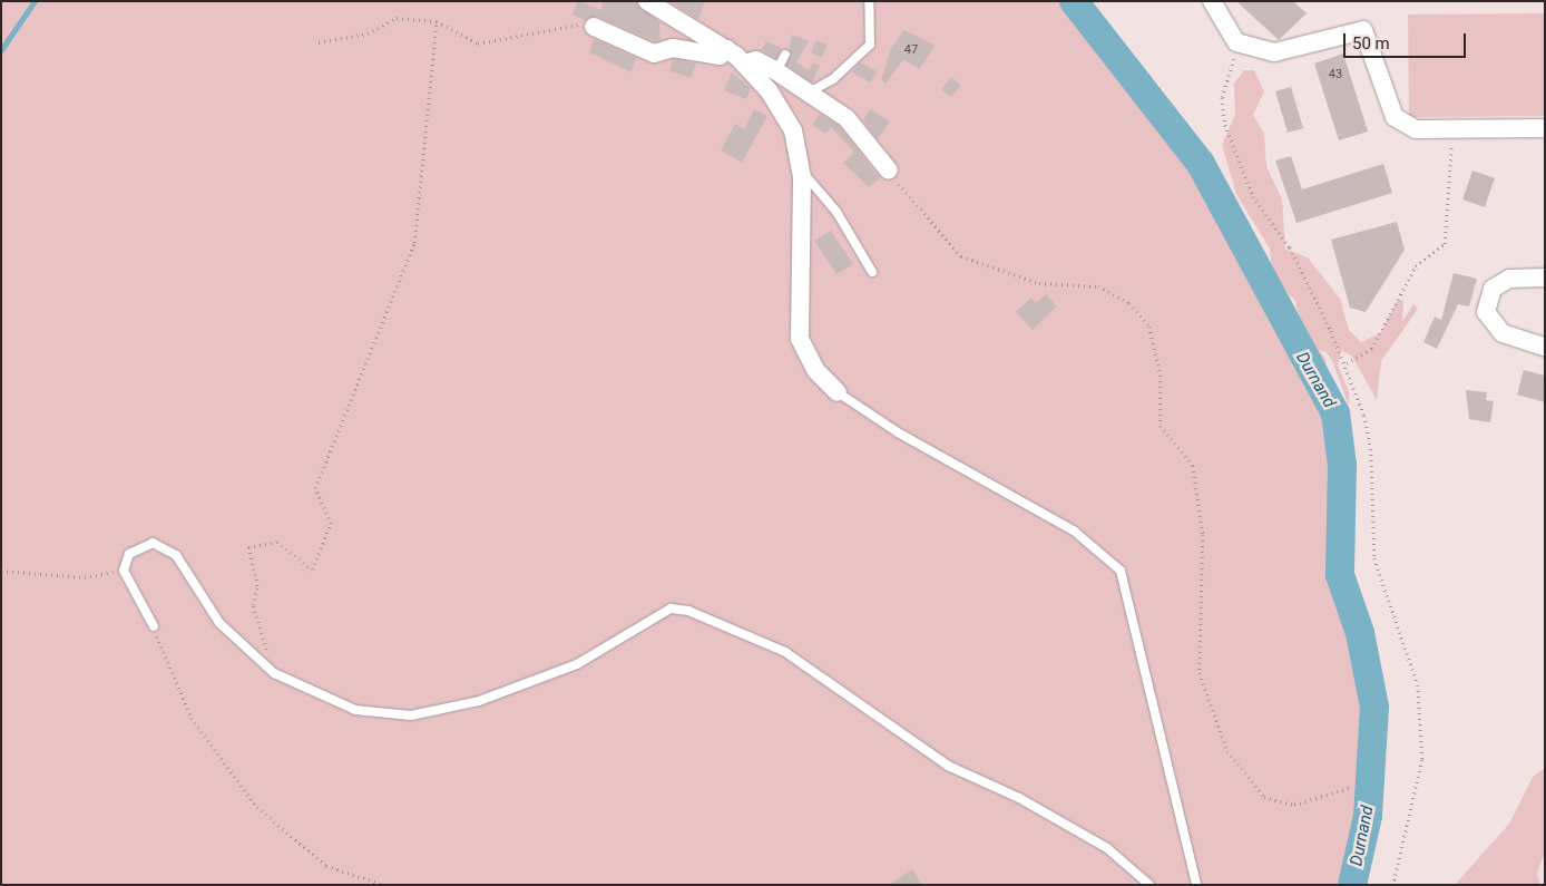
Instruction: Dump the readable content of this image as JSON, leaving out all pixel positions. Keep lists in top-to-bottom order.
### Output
{
  "water": ["Durnand"],
  "house_numbers": ["47", "43"],
  "scale_bar": "50 m"
}
